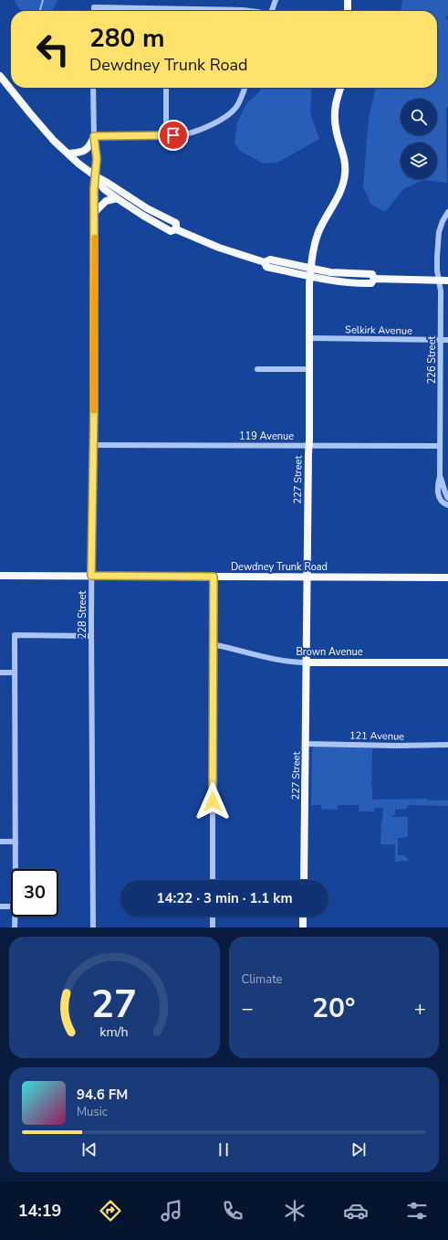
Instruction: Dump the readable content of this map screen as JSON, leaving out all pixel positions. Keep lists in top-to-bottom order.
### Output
{
  "streets": {
    "main road": ["227 Street", "Dewdney Trunk Road", "Brown Avenue"],
    "street": [
      "Selkirk Avenue",
      "226 Street",
      "119 Avenue",
      "228 Street",
      "121 Avenue"
    ]
  },
  "crossings": [
    ["Selkirk Avenue", "226 Street"],
    ["Selkirk Avenue", "227 Street"],
    ["226 Street", "119 Avenue"],
    ["119 Avenue", "227 Street"],
    ["119 Avenue", "228 Street"],
    ["227 Street", "Dewdney Trunk Road"],
    ["227 Street", "Brown Avenue"],
    ["227 Street", "121 Avenue"],
    ["Dewdney Trunk Road", "228 Street"]
  ],
  "page": {
    "turn": ["280 m", "Dewdney Trunk Road"],
    "limit": "30",
    "trip": "14:22 · 3 min · 1.1 km",
    "tile": "Climate",
    "heat": ["−", "20°", "+"],
    "song": ["94.6 FM", "Music"],
    "tabs": "14:19",
    "gauge": ["27", "km/h"]
  }
}
